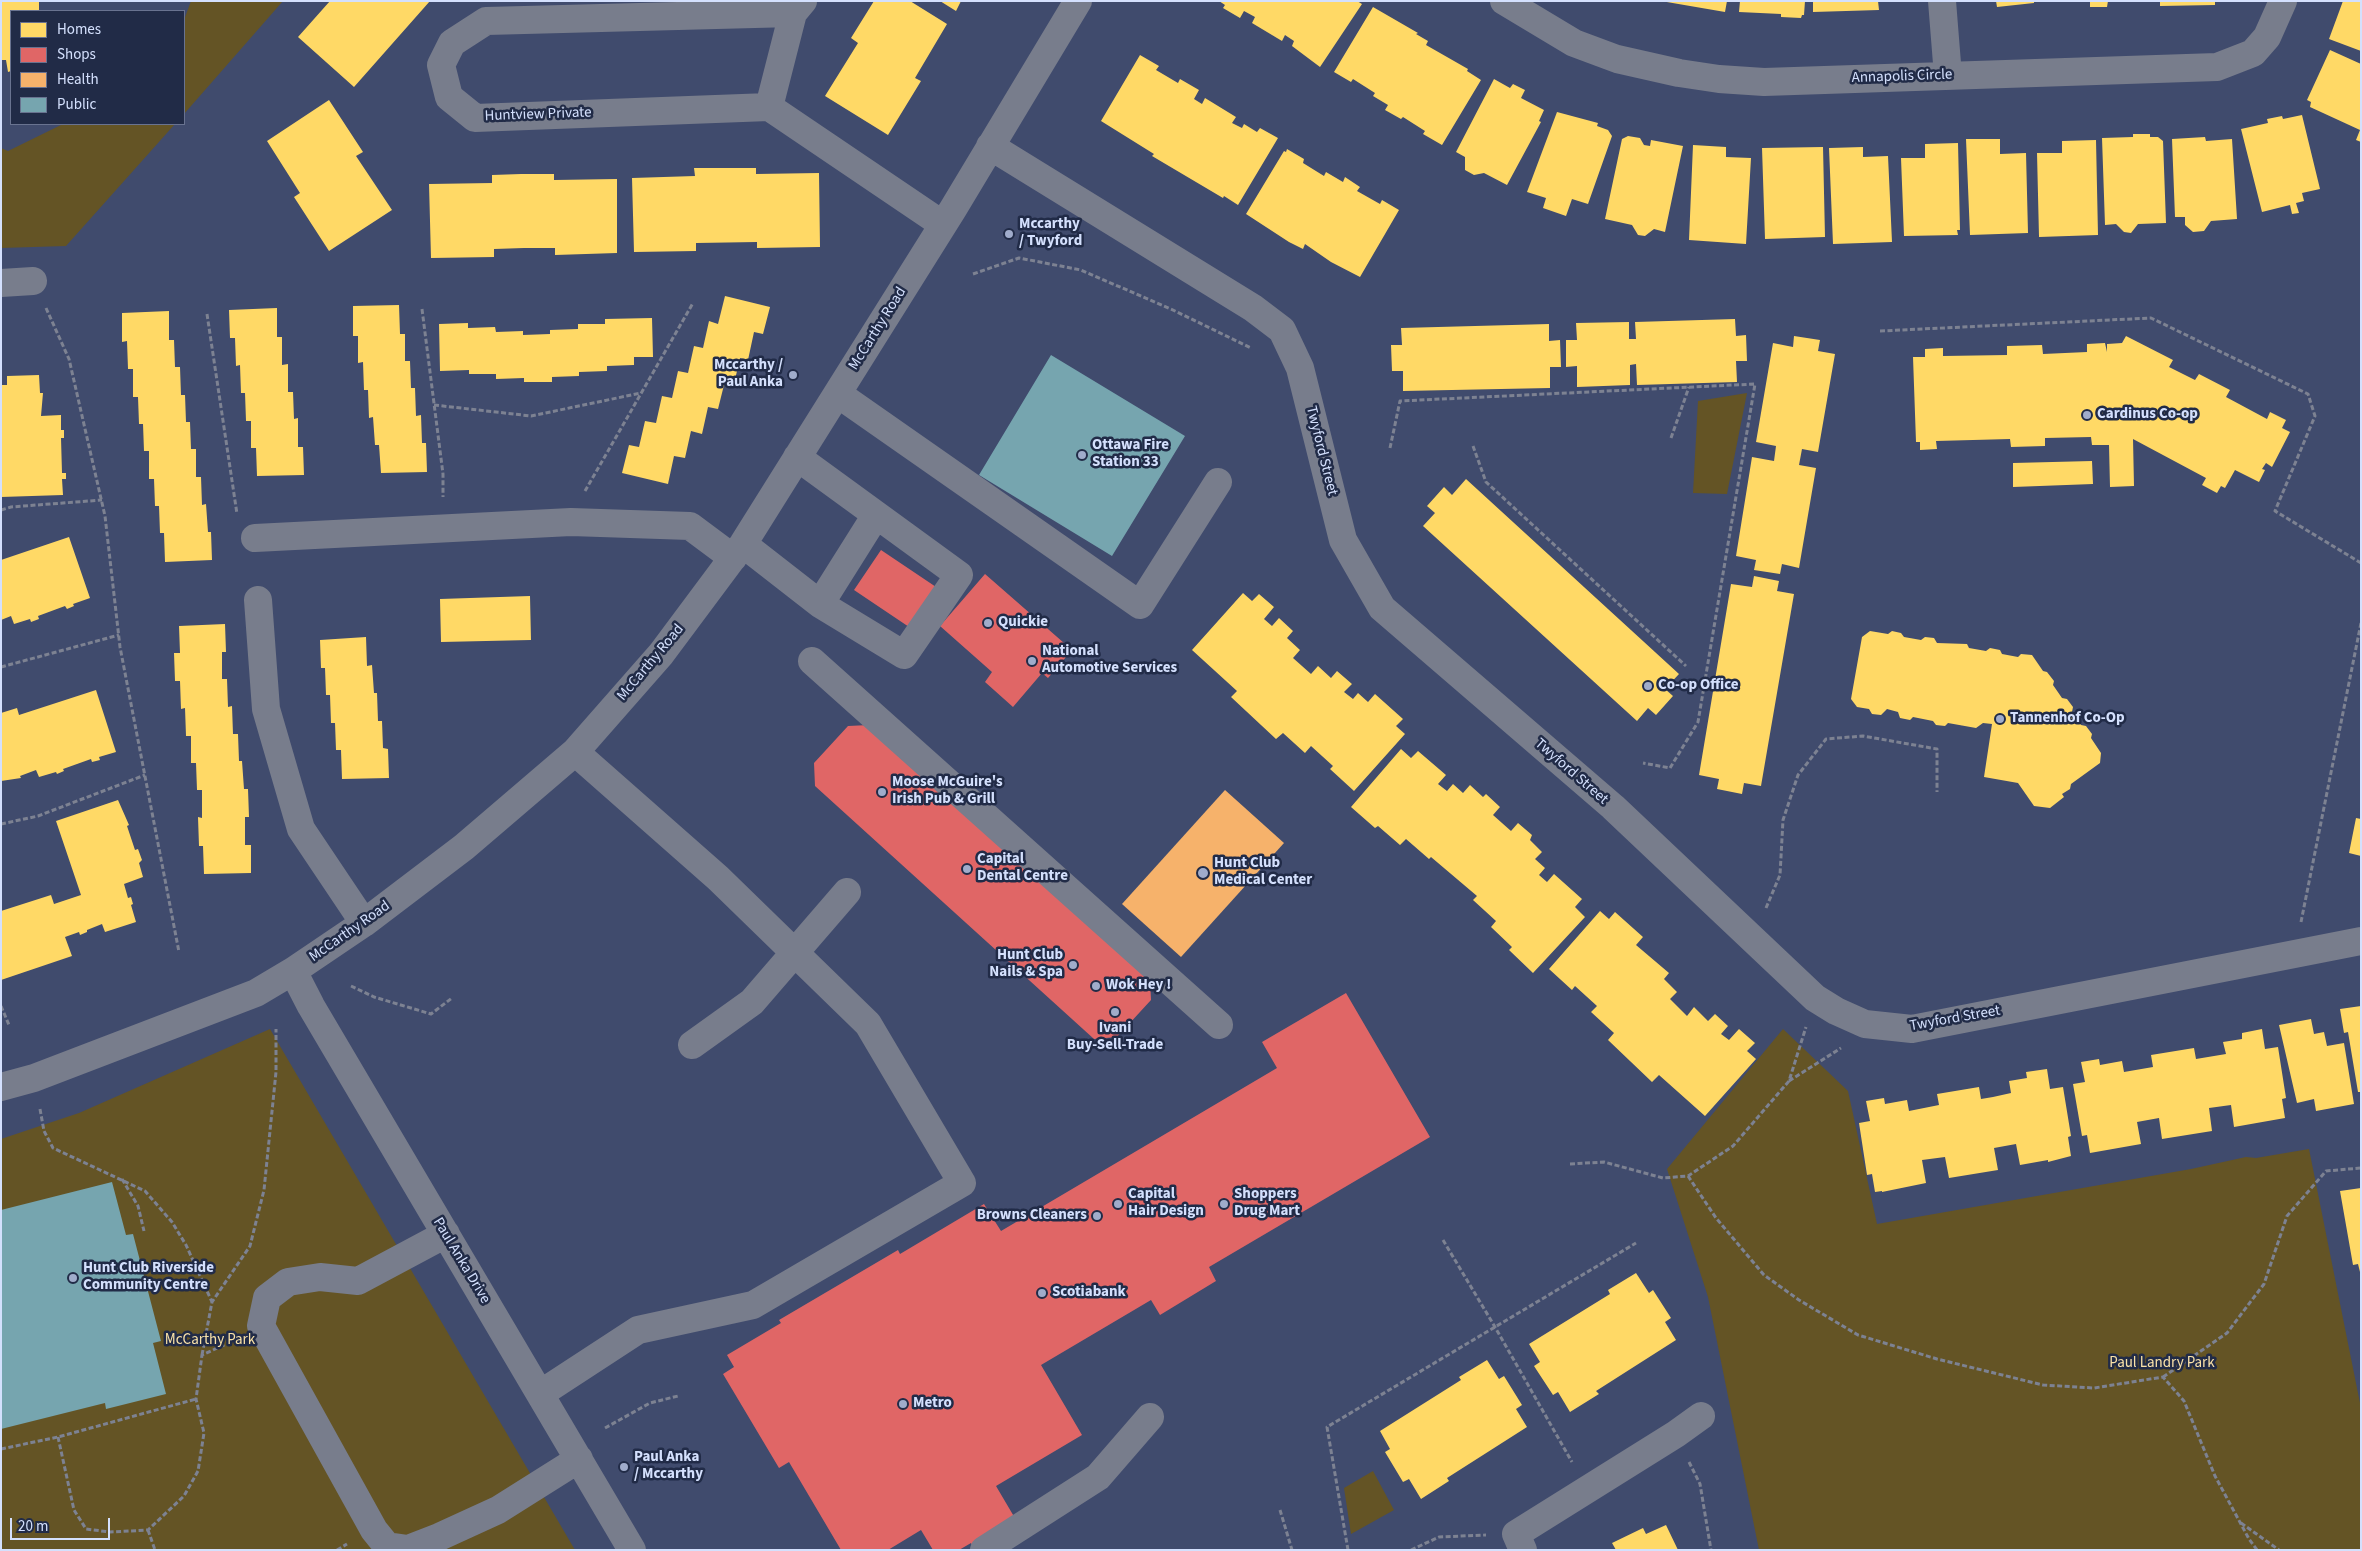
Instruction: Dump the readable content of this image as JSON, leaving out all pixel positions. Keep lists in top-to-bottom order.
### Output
{
  "streets": {
    "street": [
      "Annapolis Circle",
      "Huntview Private",
      "McCarthy Road",
      "Twyford Street",
      "Paul Anka Drive"
    ]
  },
  "crossings": [
    ["McCarthy Road", "Twyford Street"],
    ["McCarthy Road", "Paul Anka Drive"]
  ],
  "parks": ["McCarthy Park", "Paul Landry Park"],
  "places": [
    "Mccarthy / Twyford",
    "Mccarthy / Paul Anka",
    "Cardinus Co-op",
    "Ottawa Fire Station 33",
    "Quickie",
    "National Automotive Services",
    "Co-op Office",
    "Tannenhof Co-Op",
    "Moose McGuire's Irish Pub & Grill",
    "Capital Dental Centre",
    "Hunt Club Medical Center",
    "Hunt Club Nails & Spa",
    "Wok Hey !",
    "Ivani Buy-Sell-Trade",
    "Capital Hair Design",
    "Shoppers Drug Mart",
    "Browns Cleaners",
    "Hunt Club Riverside Community Centre",
    "Scotiabank",
    "Metro",
    "Paul Anka / Mccarthy"
  ],
  "legend": [
    "Homes",
    "Shops",
    "Health",
    "Public"
  ],
  "scale_bar": "20 m"
}
